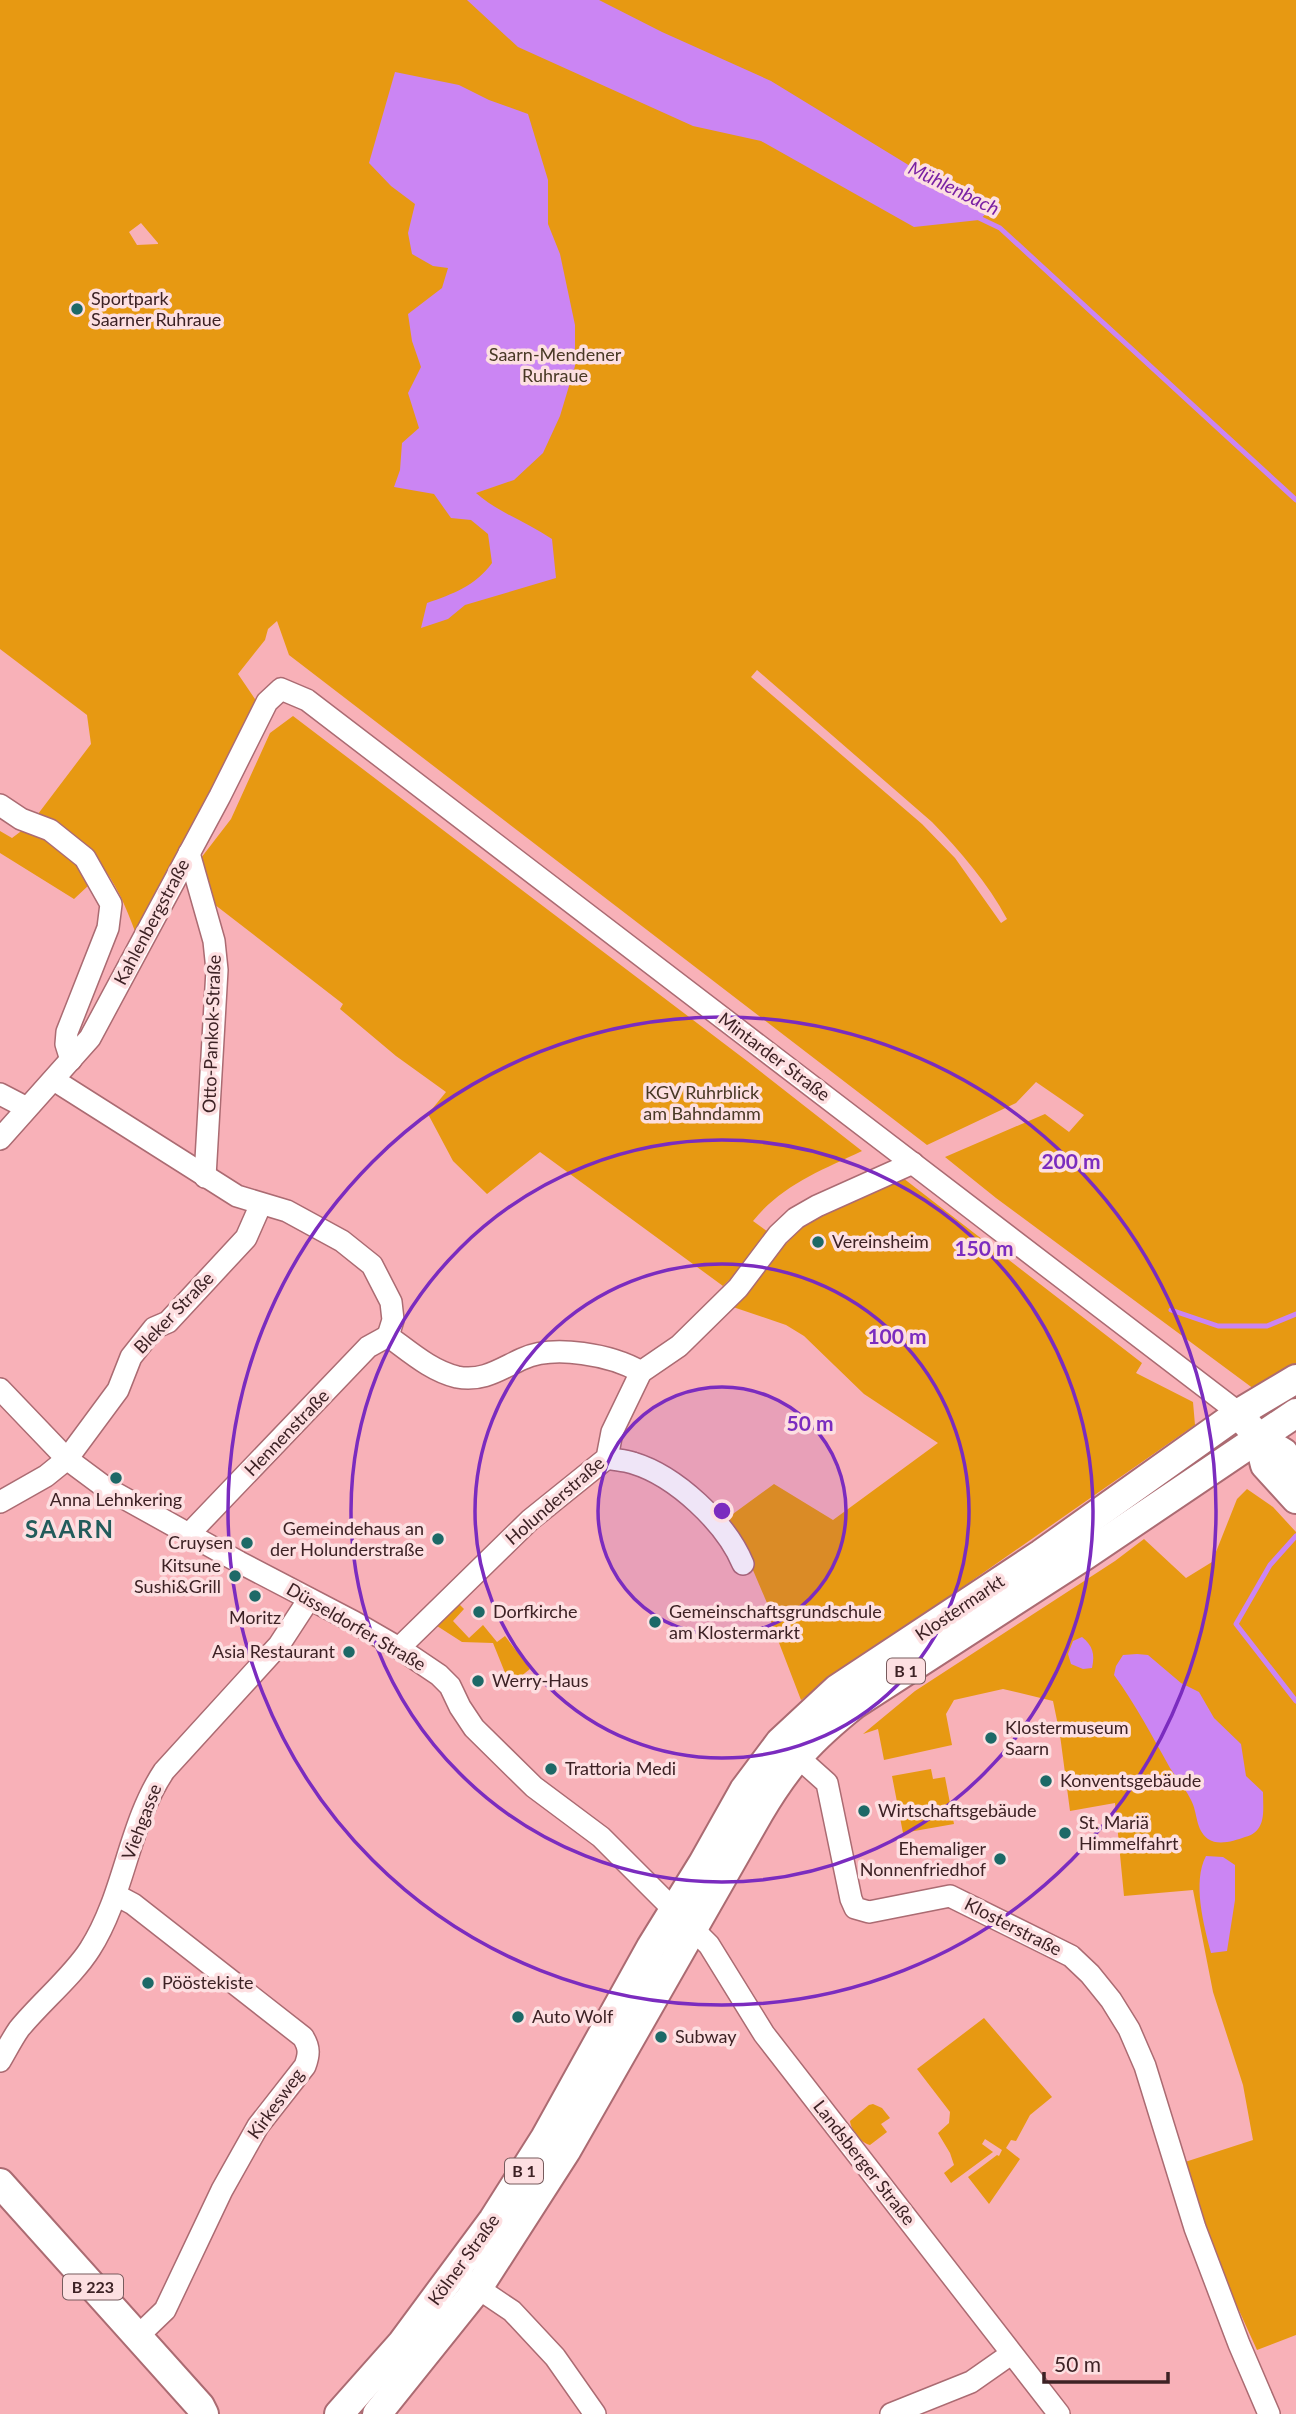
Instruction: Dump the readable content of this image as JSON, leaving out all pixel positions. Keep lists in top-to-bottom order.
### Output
{
  "streets": {
    "main road": [
      "Mintarder Straße",
      "Klostermarkt",
      "B 1",
      "Kölner Straße",
      "B 223"
    ],
    "street": [
      "Kahlenbergstraße",
      "Otto-Pankok-Straße",
      "Bleker Straße",
      "Hennenstraße",
      "Holunderstraße",
      "Düsseldorfer Straße",
      "Viehgasse",
      "Klosterstraße",
      "Kirkesweg",
      "Landsberger Straße"
    ]
  },
  "crossings": [
    ["Kahlenbergstraße", "Otto-Pankok-Straße"],
    ["Kahlenbergstraße", "Mintarder Straße"],
    ["Mintarder Straße", "Holunderstraße"],
    ["Mintarder Straße", "Klostermarkt"],
    ["Mintarder Straße", "B 1"],
    ["Bleker Straße", "Düsseldorfer Straße"],
    ["Hennenstraße", "Düsseldorfer Straße"],
    ["Holunderstraße", "Düsseldorfer Straße"],
    ["Klostermarkt", "Düsseldorfer Straße"],
    ["Klostermarkt", "B 1"],
    ["Klostermarkt", "Klosterstraße"],
    ["Klostermarkt", "Landsberger Straße"],
    ["Klostermarkt", "Kölner Straße"],
    ["Düsseldorfer Straße", "Viehgasse"],
    ["Düsseldorfer Straße", "Landsberger Straße"],
    ["Düsseldorfer Straße", "Kölner Straße"],
    ["Viehgasse", "Kirkesweg"],
    ["Kirkesweg", "B 223"],
    ["Landsberger Straße", "Kölner Straße"]
  ],
  "districts": ["SAARN"],
  "water": ["Mühlenbach"],
  "parks": ["Saarn-Mendener Ruhraue", "KGV Ruhrblick am Bahndamm"],
  "places": [
    "Sportpark Saarner Ruhraue",
    "Vereinsheim",
    "Anna Lehnkering",
    "Gemeindehaus an der Holunderstraße",
    "Cruysen",
    "Kitsune Sushi&Grill",
    "Moritz",
    "Dorfkirche",
    "Gemeinschaftsgrundschule am Klostermarkt",
    "Asia Restaurant",
    "Werry-Haus",
    "Klostermuseum Saarn",
    "Trattoria Medi",
    "Konventsgebäude",
    "Wirtschaftsgebäude",
    "St. Mariä Himmelfahrt",
    "Ehemaliger Nonnenfriedhof",
    "Pööstekiste",
    "Auto Wolf",
    "Subway"
  ],
  "scale_bar": "50 m",
  "rings": [
    "200 m",
    "150 m",
    "100 m",
    "50 m"
  ]
}
